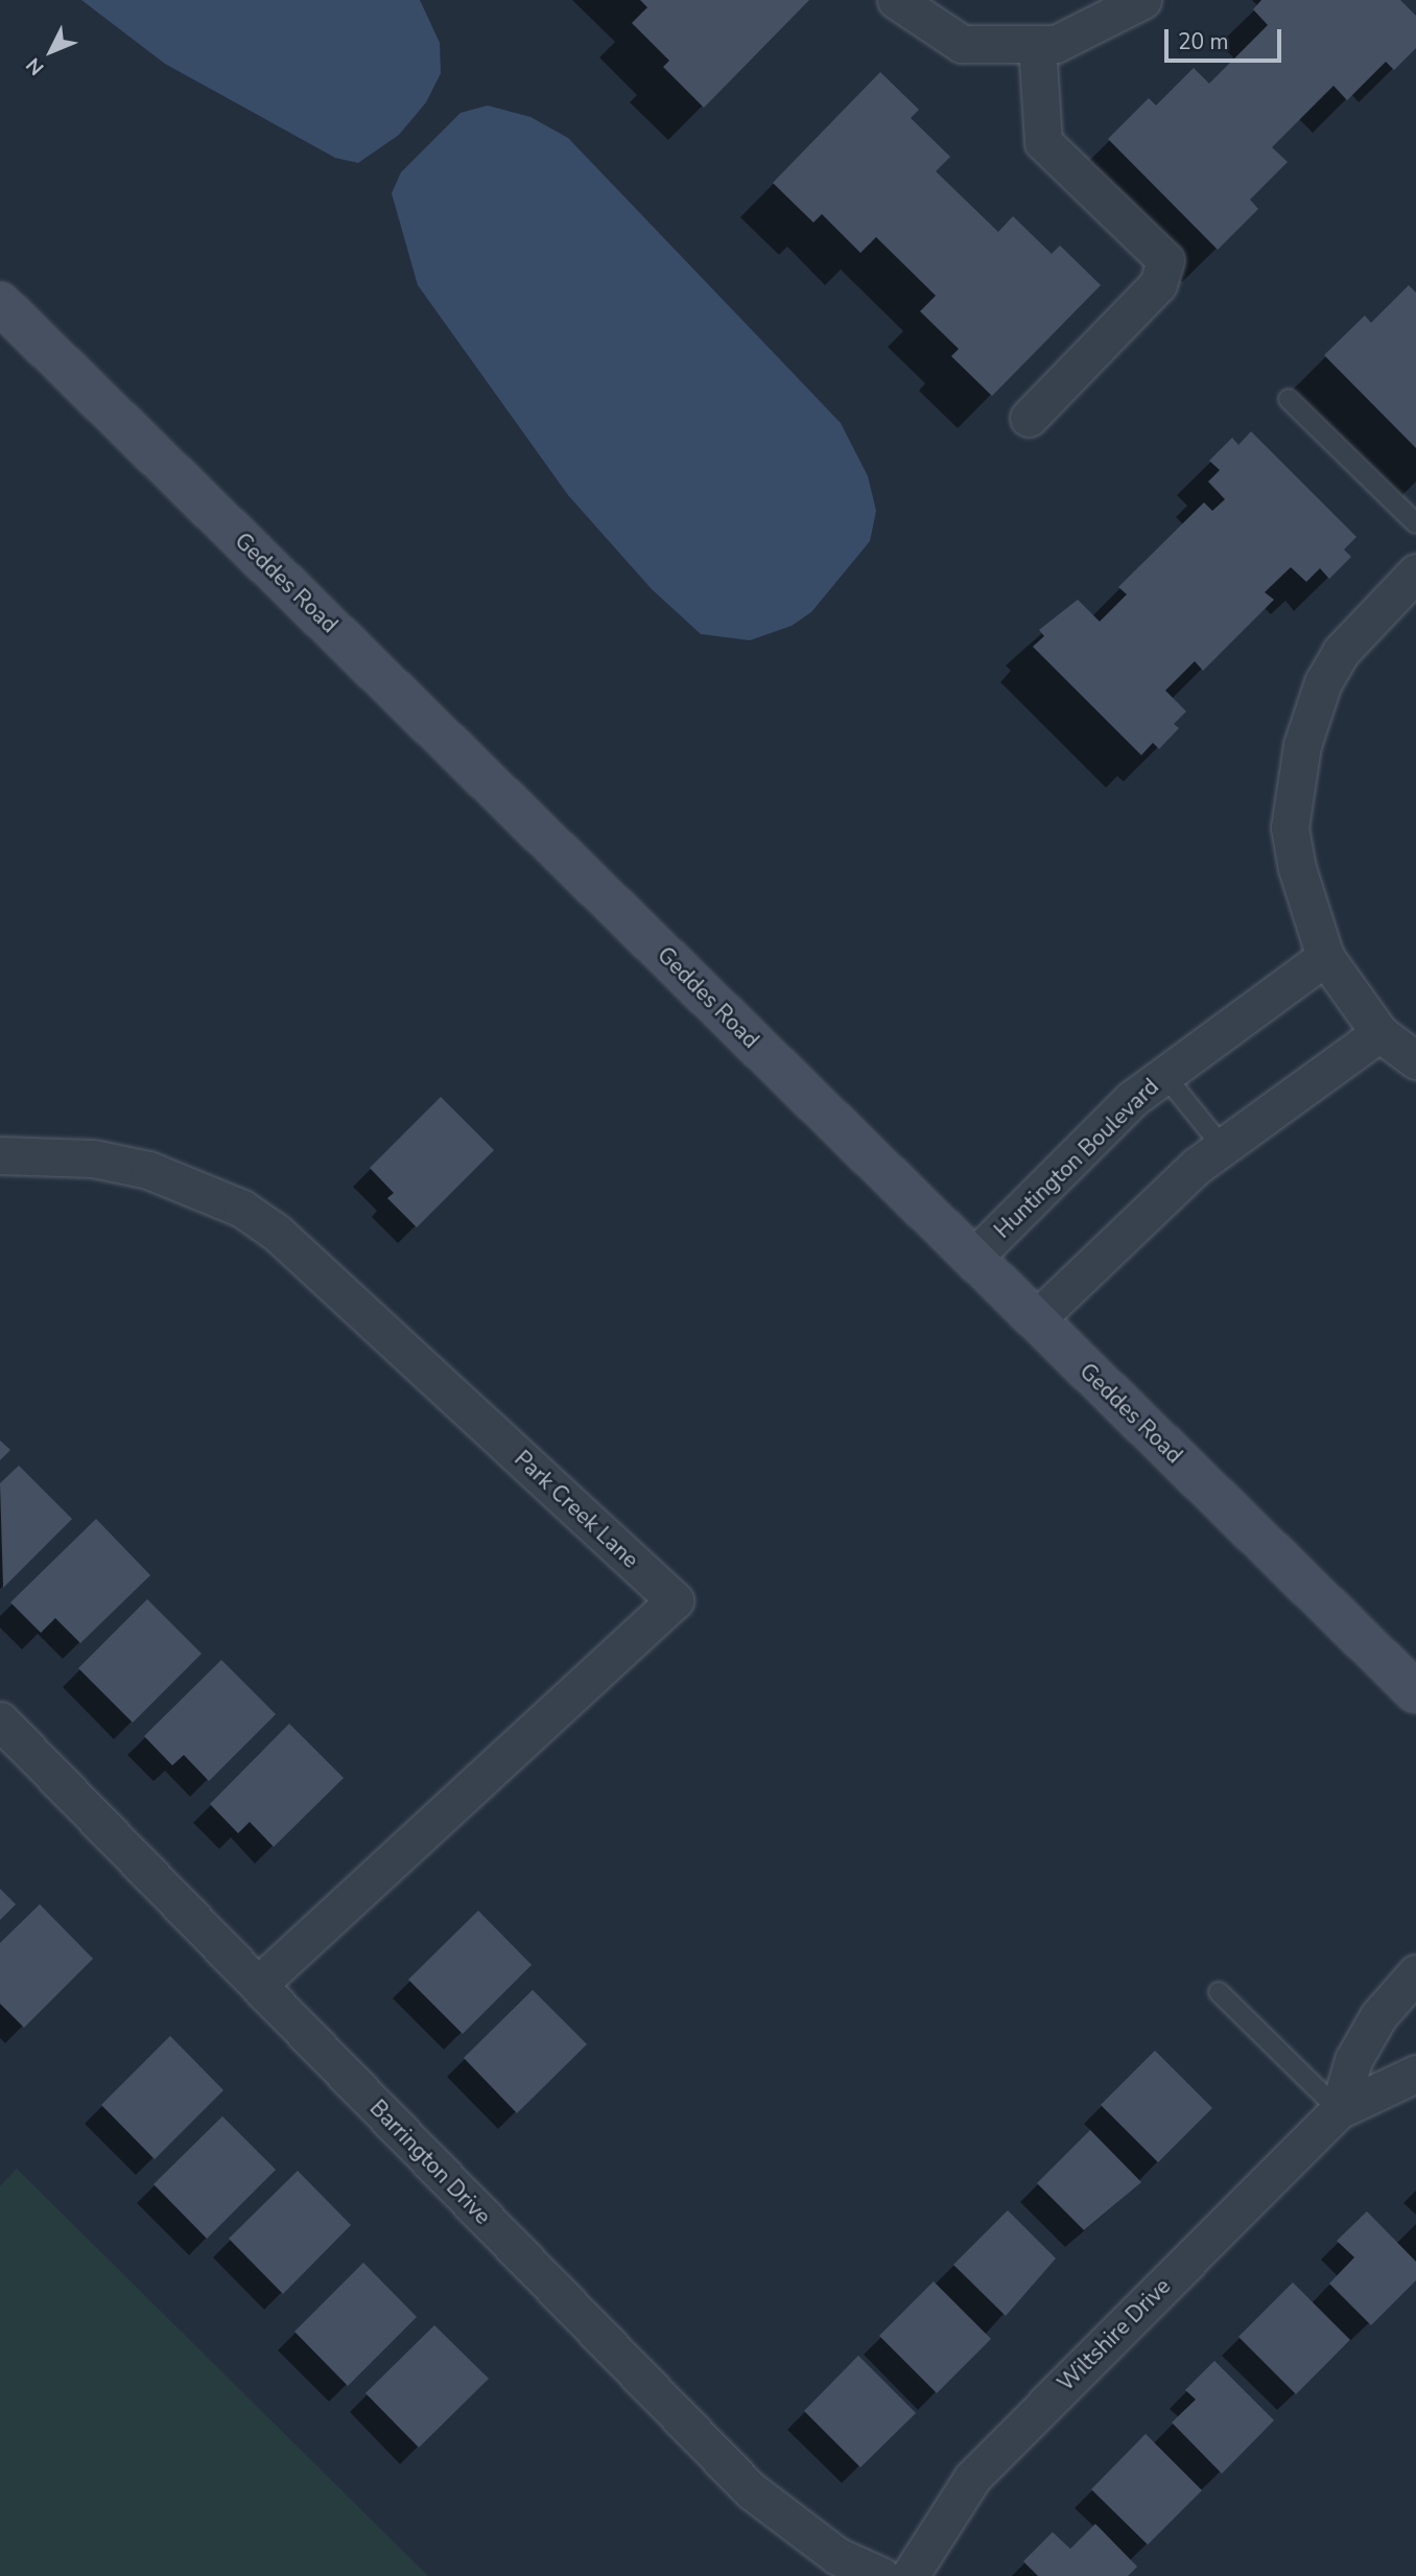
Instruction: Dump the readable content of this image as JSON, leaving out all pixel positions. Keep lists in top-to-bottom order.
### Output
{
  "streets": {
    "main road": ["Geddes Road"],
    "street": [
      "Huntington Boulevard",
      "Park Creek Lane",
      "Barrington Drive",
      "Wiltshire Drive"
    ]
  },
  "crossings": [
    ["Geddes Road", "Huntington Boulevard"],
    ["Park Creek Lane", "Barrington Drive"]
  ],
  "scale_bar": "20 m",
  "north": "bottom left"
}
